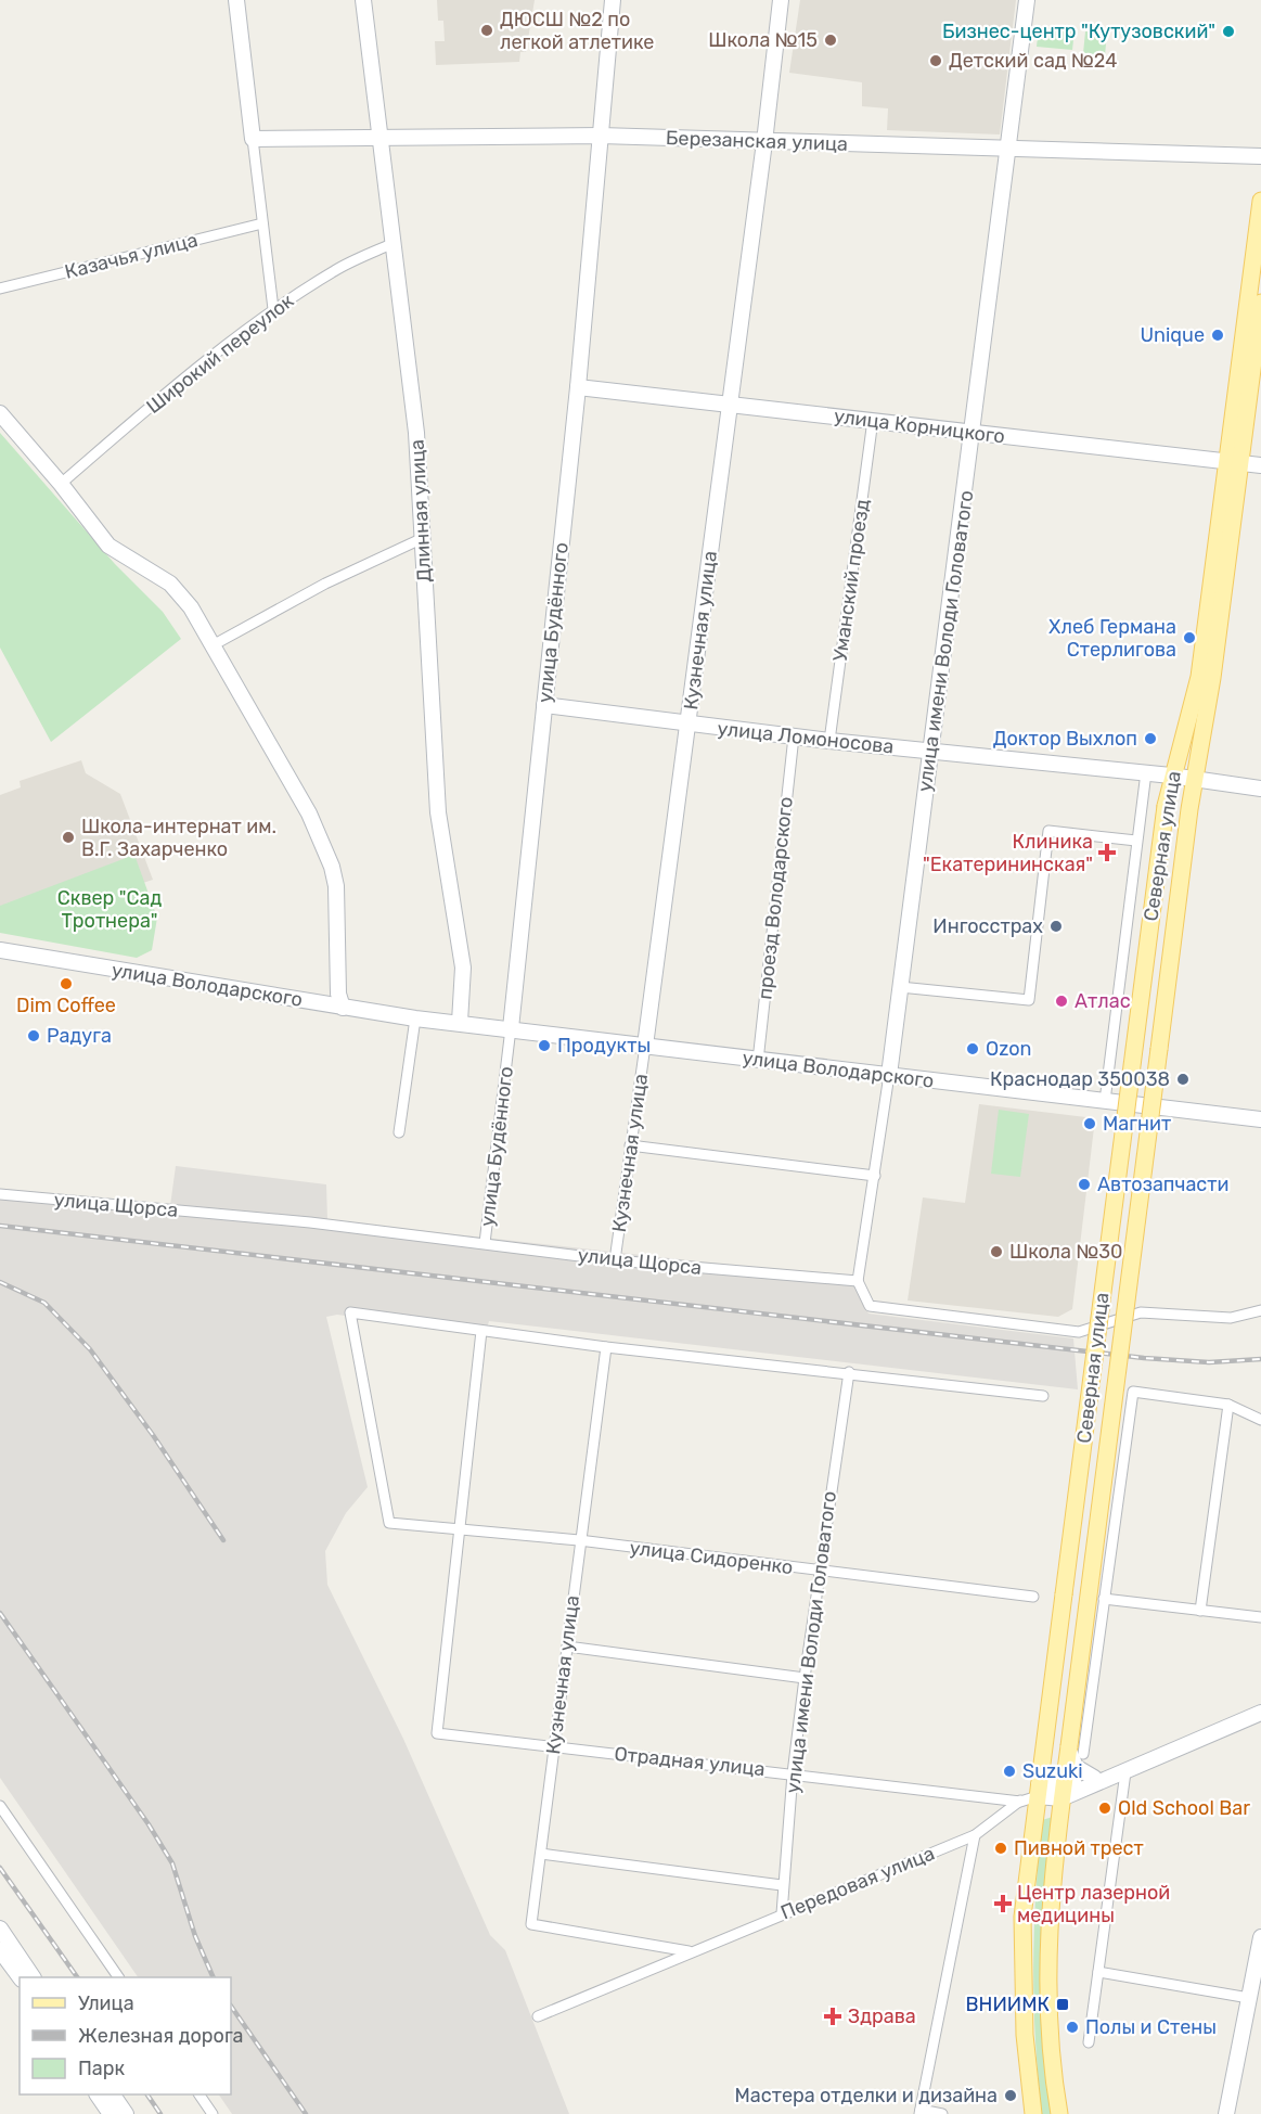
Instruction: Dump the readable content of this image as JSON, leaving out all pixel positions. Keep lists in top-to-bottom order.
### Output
{
  "streets": {
    "main road": ["Северная улица"],
    "street": [
      "Березанская улица",
      "Казачья улица",
      "Широкий переулок",
      "улица Корницкого",
      "Длинная улица",
      "Уманский проезд",
      "улица Будённого",
      "Кузнечная улица",
      "улица имени Володи Головатого",
      "улица Ломоносова",
      "проезд Володарского",
      "улица Володарского",
      "улица Щорса",
      "улица Сидоренко",
      "Отрадная улица",
      "Передовая улица"
    ]
  },
  "crossings": [
    ["Березанская улица", "Длинная улица"],
    ["Березанская улица", "улица Будённого"],
    ["Березанская улица", "Кузнечная улица"],
    ["Березанская улица", "улица имени Володи Головатого"],
    ["Широкий переулок", "Длинная улица"],
    ["улица Корницкого", "Уманский проезд"],
    ["улица Корницкого", "улица Будённого"],
    ["улица Корницкого", "Кузнечная улица"],
    ["улица Корницкого", "улица имени Володи Головатого"],
    ["улица Корницкого", "Северная улица"],
    ["Длинная улица", "улица Володарского"],
    ["Уманский проезд", "улица Ломоносова"],
    ["улица Будённого", "улица Ломоносова"],
    ["улица Будённого", "улица Володарского"],
    ["улица Будённого", "улица Щорса"],
    ["Кузнечная улица", "улица Ломоносова"],
    ["Кузнечная улица", "улица Володарского"],
    ["Кузнечная улица", "улица Щорса"],
    ["Кузнечная улица", "улица Сидоренко"],
    ["Кузнечная улица", "Отрадная улица"],
    ["Кузнечная улица", "Передовая улица"],
    ["улица имени Володи Головатого", "улица Ломоносова"],
    ["улица имени Володи Головатого", "улица Володарского"],
    ["улица имени Володи Головатого", "улица Щорса"],
    ["улица имени Володи Головатого", "улица Сидоренко"],
    ["улица имени Володи Головатого", "Отрадная улица"],
    ["улица имени Володи Головатого", "Передовая улица"],
    ["улица Ломоносова", "Северная улица"],
    ["улица Ломоносова", "проезд Володарского"],
    ["Северная улица", "Передовая улица"],
    ["проезд Володарского", "улица Володарского"],
    ["улица Сидоренко", "Отрадная улица"],
    ["Отрадная улица", "Передовая улица"]
  ],
  "parks": ["Сквер \"Сад Тротнера\""],
  "places": {
    "other": [
      "ДЮСШ №2 по легкой атлетике",
      "Бизнес-центр \"Кутузовский\"",
      "Школа №15",
      "Детский сад №24",
      "Unique",
      "Хлеб Германа Стерлигова",
      "Доктор Выхлоп",
      "Школа-интернат им. В.Г. Захарченко",
      "Ингосстрах",
      "Dim Coffee",
      "Атлас",
      "Радуга",
      "Продукты",
      "Ozon",
      "Краснодар 350038",
      "Магнит",
      "Автозапчасти",
      "Школа №30",
      "Suzuki",
      "Old School Bar",
      "Пивной трест",
      "Полы и Стены",
      "Мастера отделки и дизайна"
    ],
    "health": ["Клиника \"Екатерининская\"", "Центр лазерной медицины", "Здрава"],
    "transit": ["ВНИИМК"]
  },
  "legend": ["Улица", "Железная дорога", "Парк"]
}
